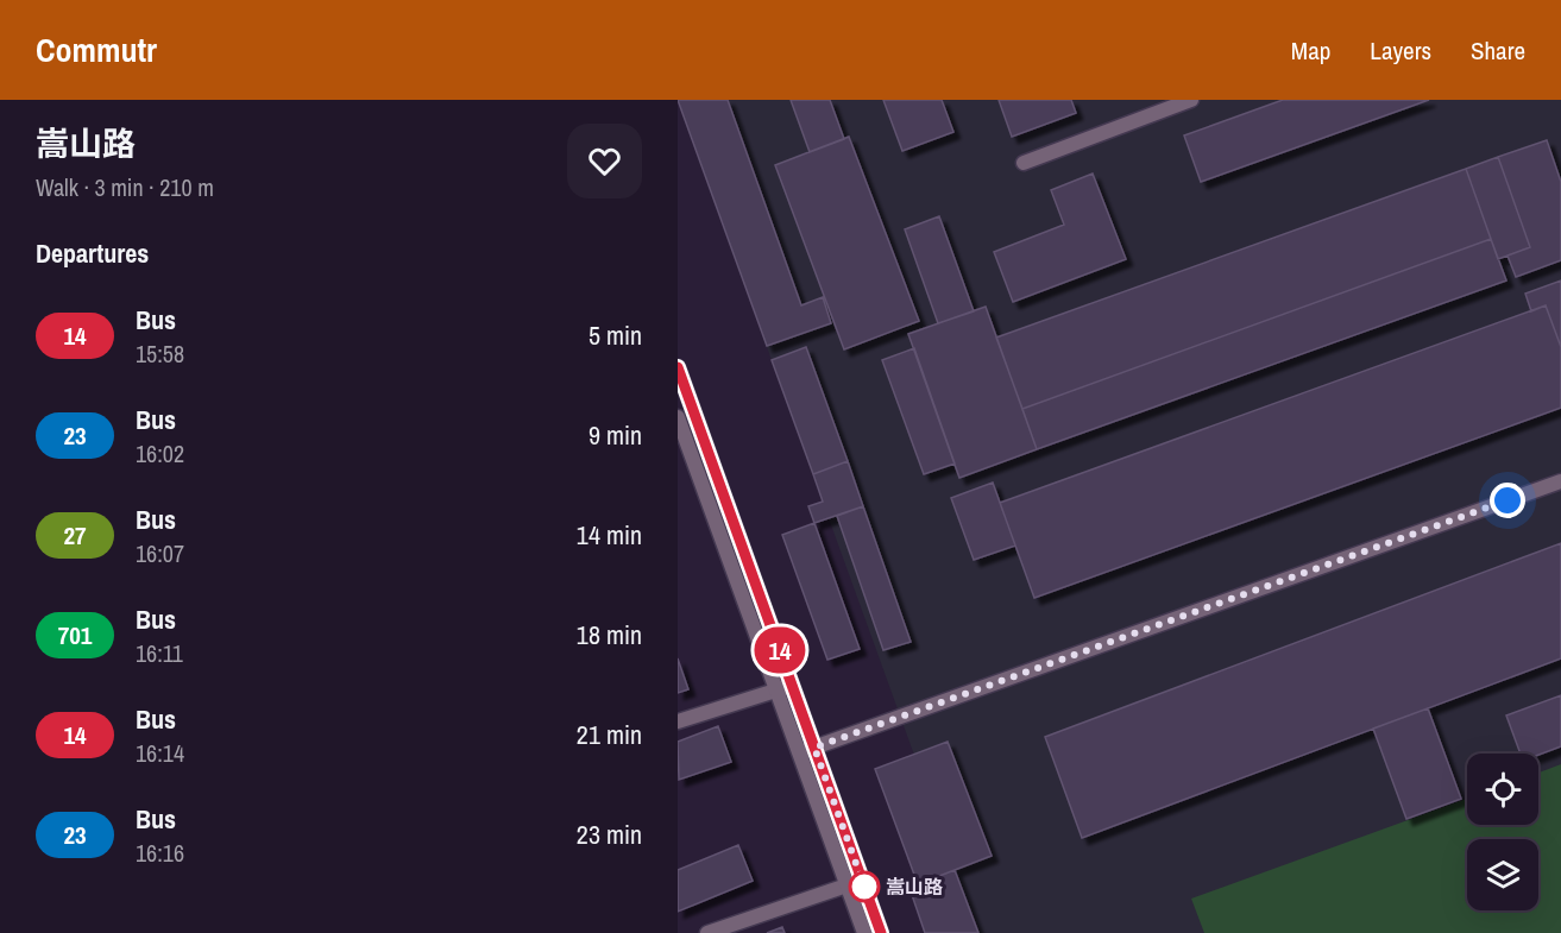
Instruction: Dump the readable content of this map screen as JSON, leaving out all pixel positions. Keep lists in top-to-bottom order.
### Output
{
  "places": ["嵩山路"],
  "lines": ["bus line 14"],
  "page": {
    "header": "Commutr",
    "nav": ["Map", "Layers", "Share"],
    "heading": [
      ["嵩山路", "Walk · 3 min · 210 m"],
      "Departures"
    ],
    "on_map": "14",
    "list": [
      {
        "mark": "14",
        "name": "Bus",
        "note": "15:58",
        "value": "5 min"
      },
      {
        "mark": "23",
        "name": "Bus",
        "note": "16:02",
        "value": "9 min"
      },
      {
        "mark": "27",
        "name": "Bus",
        "note": "16:07",
        "value": "14 min"
      },
      {
        "mark": "701",
        "name": "Bus",
        "note": "16:11",
        "value": "18 min"
      },
      {
        "mark": "14",
        "name": "Bus",
        "note": "16:14",
        "value": "21 min"
      },
      {
        "mark": "23",
        "name": "Bus",
        "note": "16:16",
        "value": "23 min"
      }
    ]
  }
}
